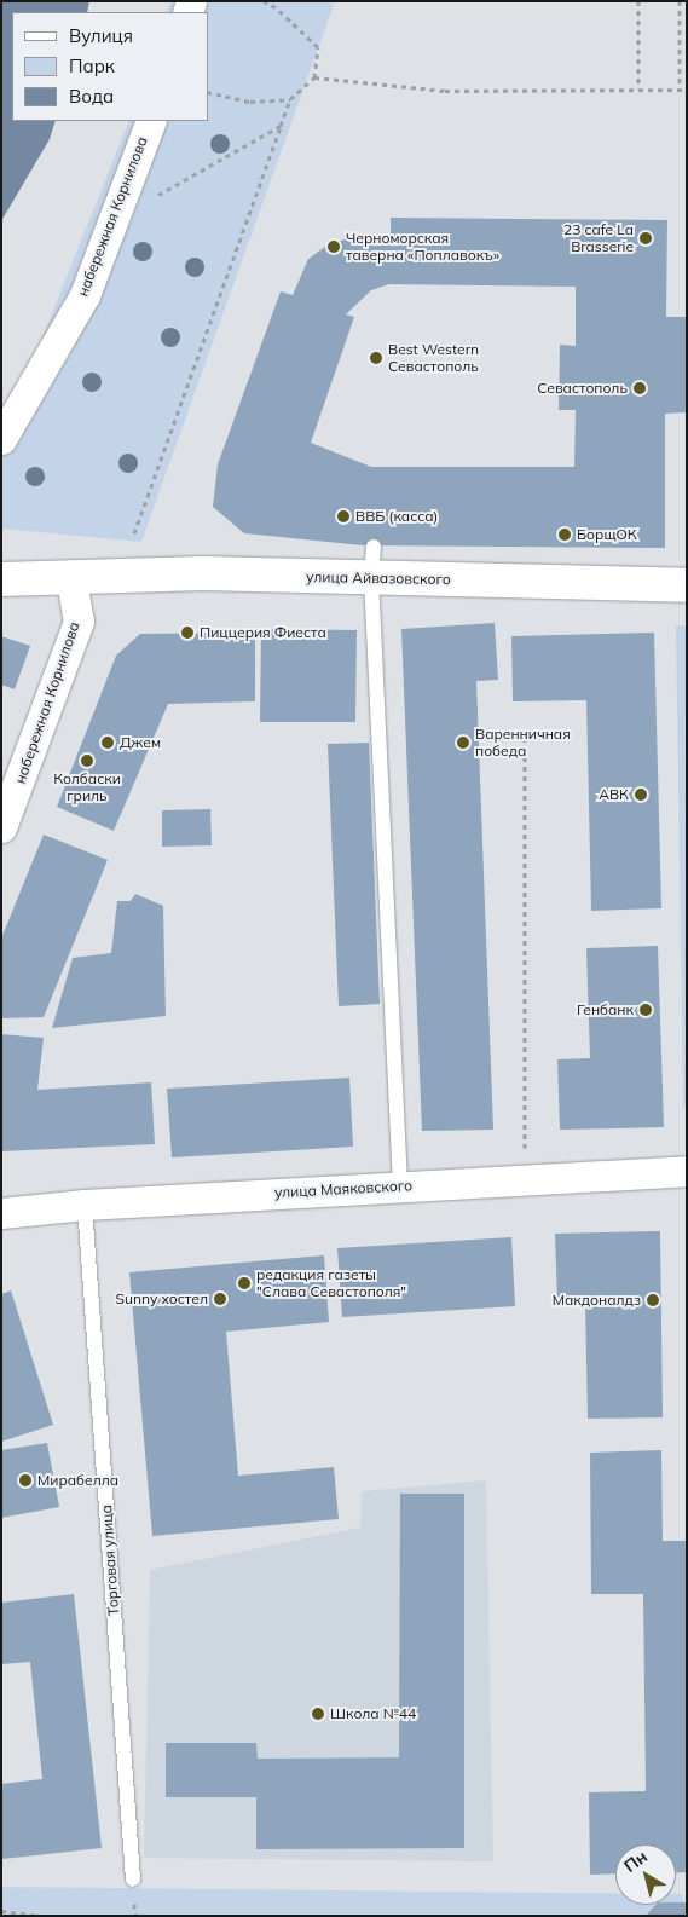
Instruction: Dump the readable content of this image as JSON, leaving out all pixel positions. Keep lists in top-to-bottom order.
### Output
{
  "streets": {
    "street": ["набережная Корнилова", "улица Айвазовского", "улица Маяковского"],
    "lane": ["Торговая улица"]
  },
  "crossings": [
    ["набережная Корнилова", "улица Айвазовского"],
    ["улица Маяковского", "Торговая улица"]
  ],
  "places": [
    "23 cafe La Brasserie",
    "Черноморская таверна «Поплавокъ»",
    "Best Western Севастополь",
    "Севастополь",
    "ВВБ (касса)",
    "БорщОК",
    "Пиццерия Фиеста",
    "Джем",
    "Варенничная победа",
    "Колбаски гриль",
    "АВК",
    "Генбанк",
    "редакция газеты \"Слава Севастополя\"",
    "Sunny хостел",
    "Макдоналдз",
    "Мирабелла",
    "Школа №44"
  ],
  "legend": ["Вулиця", "Парк", "Вода"],
  "north": "top left"
}
